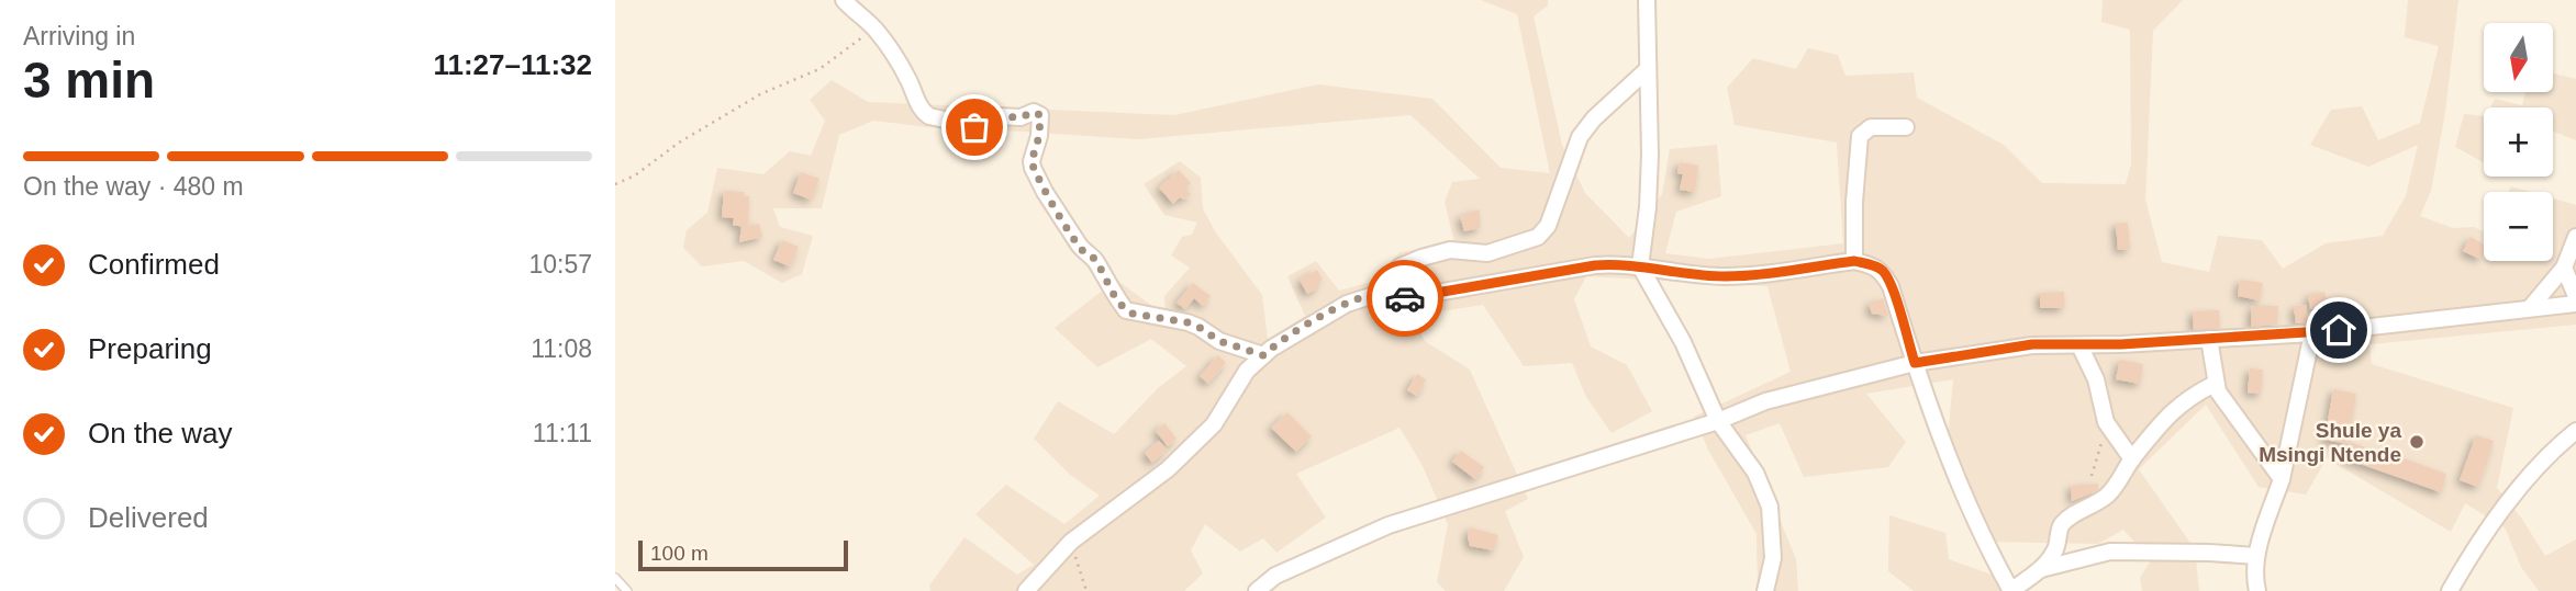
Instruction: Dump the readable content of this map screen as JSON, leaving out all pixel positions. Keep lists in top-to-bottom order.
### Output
{
  "places": ["Shule ya Msingi Ntende"],
  "scale_bar": "100 m",
  "north": "bottom",
  "page": {
    "heading": ["3 min", "Arriving in", "11:27–11:32"],
    "map_buttons": ["+", "−"],
    "bar": "On the way · 480 m",
    "list": [
      ["Confirmed", "10:57"],
      ["Preparing", "11:08"],
      ["On the way", "11:11"],
      "Delivered"
    ],
    "scale": "100 m"
  }
}
